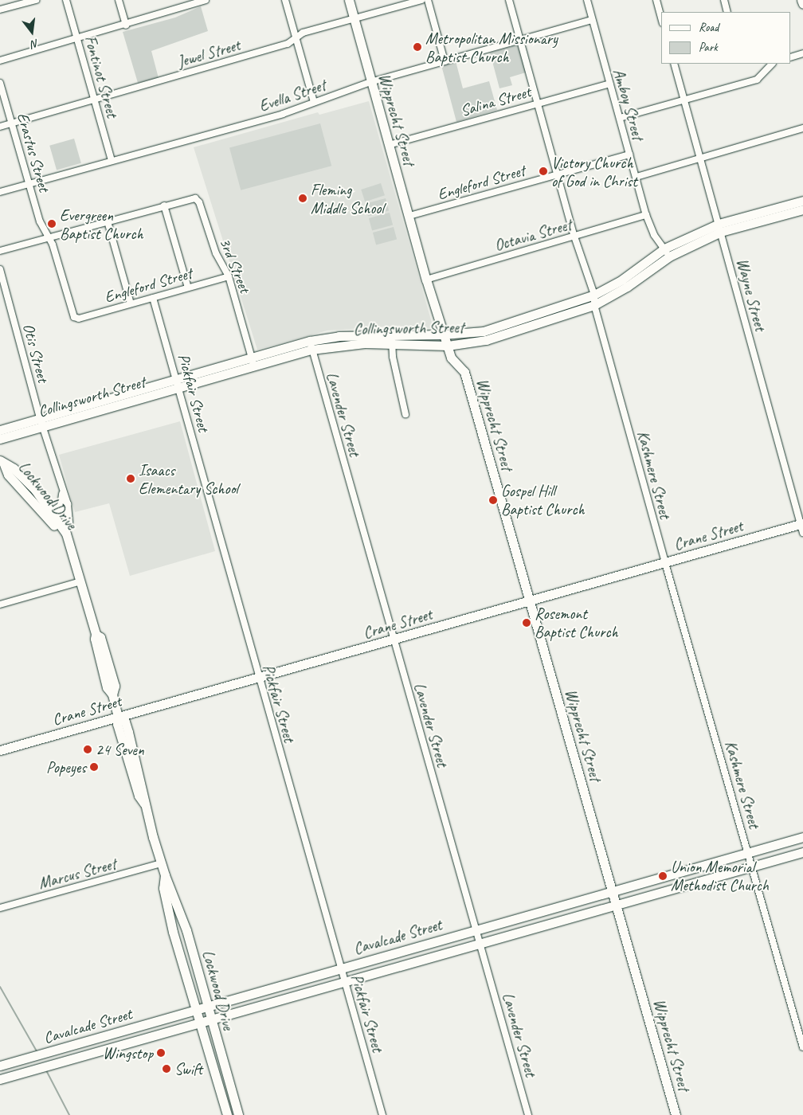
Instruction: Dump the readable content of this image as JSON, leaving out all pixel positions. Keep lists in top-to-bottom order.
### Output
{
  "streets": {
    "main road": [
      "Wipprecht Street",
      "Collingsworth Street",
      "Lockwood Drive",
      "Crane Street",
      "Cavalcade Street"
    ],
    "street": [
      "Jewel Street",
      "Fontinot Street",
      "Evella Street",
      "Salina Street",
      "Amboy Street",
      "Erastus Street",
      "Engleford Street",
      "Octavia Street",
      "3rd Street",
      "Wayne Street",
      "Otis Street",
      "Pickfair Street",
      "Lavender Street",
      "Kashmere Street",
      "Marcus Street"
    ]
  },
  "crossings": [
    ["Jewel Street", "Fontinot Street"],
    ["Jewel Street", "Wipprecht Street"],
    ["Jewel Street", "Erastus Street"],
    ["Fontinot Street", "Evella Street"],
    ["Evella Street", "Amboy Street"],
    ["Evella Street", "Wipprecht Street"],
    ["Evella Street", "Erastus Street"],
    ["Evella Street", "Kashmere Street"],
    ["Salina Street", "Amboy Street"],
    ["Salina Street", "Wipprecht Street"],
    ["Salina Street", "Kashmere Street"],
    ["Amboy Street", "Engleford Street"],
    ["Amboy Street", "Octavia Street"],
    ["Amboy Street", "Collingsworth Street"],
    ["Wipprecht Street", "Engleford Street"],
    ["Wipprecht Street", "Octavia Street"],
    ["Wipprecht Street", "Collingsworth Street"],
    ["Wipprecht Street", "Crane Street"],
    ["Wipprecht Street", "Cavalcade Street"],
    ["Erastus Street", "Engleford Street"],
    ["Engleford Street", "3rd Street"],
    ["Engleford Street", "Pickfair Street"],
    ["Engleford Street", "Kashmere Street"],
    ["Octavia Street", "Kashmere Street"],
    ["3rd Street", "Collingsworth Street"],
    ["Wayne Street", "Collingsworth Street"],
    ["Wayne Street", "Crane Street"],
    ["Collingsworth Street", "Otis Street"],
    ["Collingsworth Street", "Pickfair Street"],
    ["Collingsworth Street", "Lavender Street"],
    ["Collingsworth Street", "Kashmere Street"],
    ["Otis Street", "Lockwood Drive"],
    ["Pickfair Street", "Crane Street"],
    ["Pickfair Street", "Cavalcade Street"],
    ["Lavender Street", "Crane Street"],
    ["Lavender Street", "Cavalcade Street"],
    ["Kashmere Street", "Crane Street"],
    ["Kashmere Street", "Cavalcade Street"],
    ["Lockwood Drive", "Crane Street"],
    ["Lockwood Drive", "Marcus Street"],
    ["Lockwood Drive", "Cavalcade Street"]
  ],
  "places": [
    "Metropolitan Missionary Baptist Church",
    "Victory Church of God in Christ",
    "Fleming Middle School",
    "Evergreen Baptist Church",
    "Isaacs Elementary School",
    "Gospel Hill Baptist Church",
    "Rosemont Baptist Church",
    "24 Seven",
    "Popeyes",
    "Union Memorial Methodist Church",
    "Wingstop",
    "Swift"
  ],
  "legend": ["Road", "Park"],
  "north": "bottom"
}
